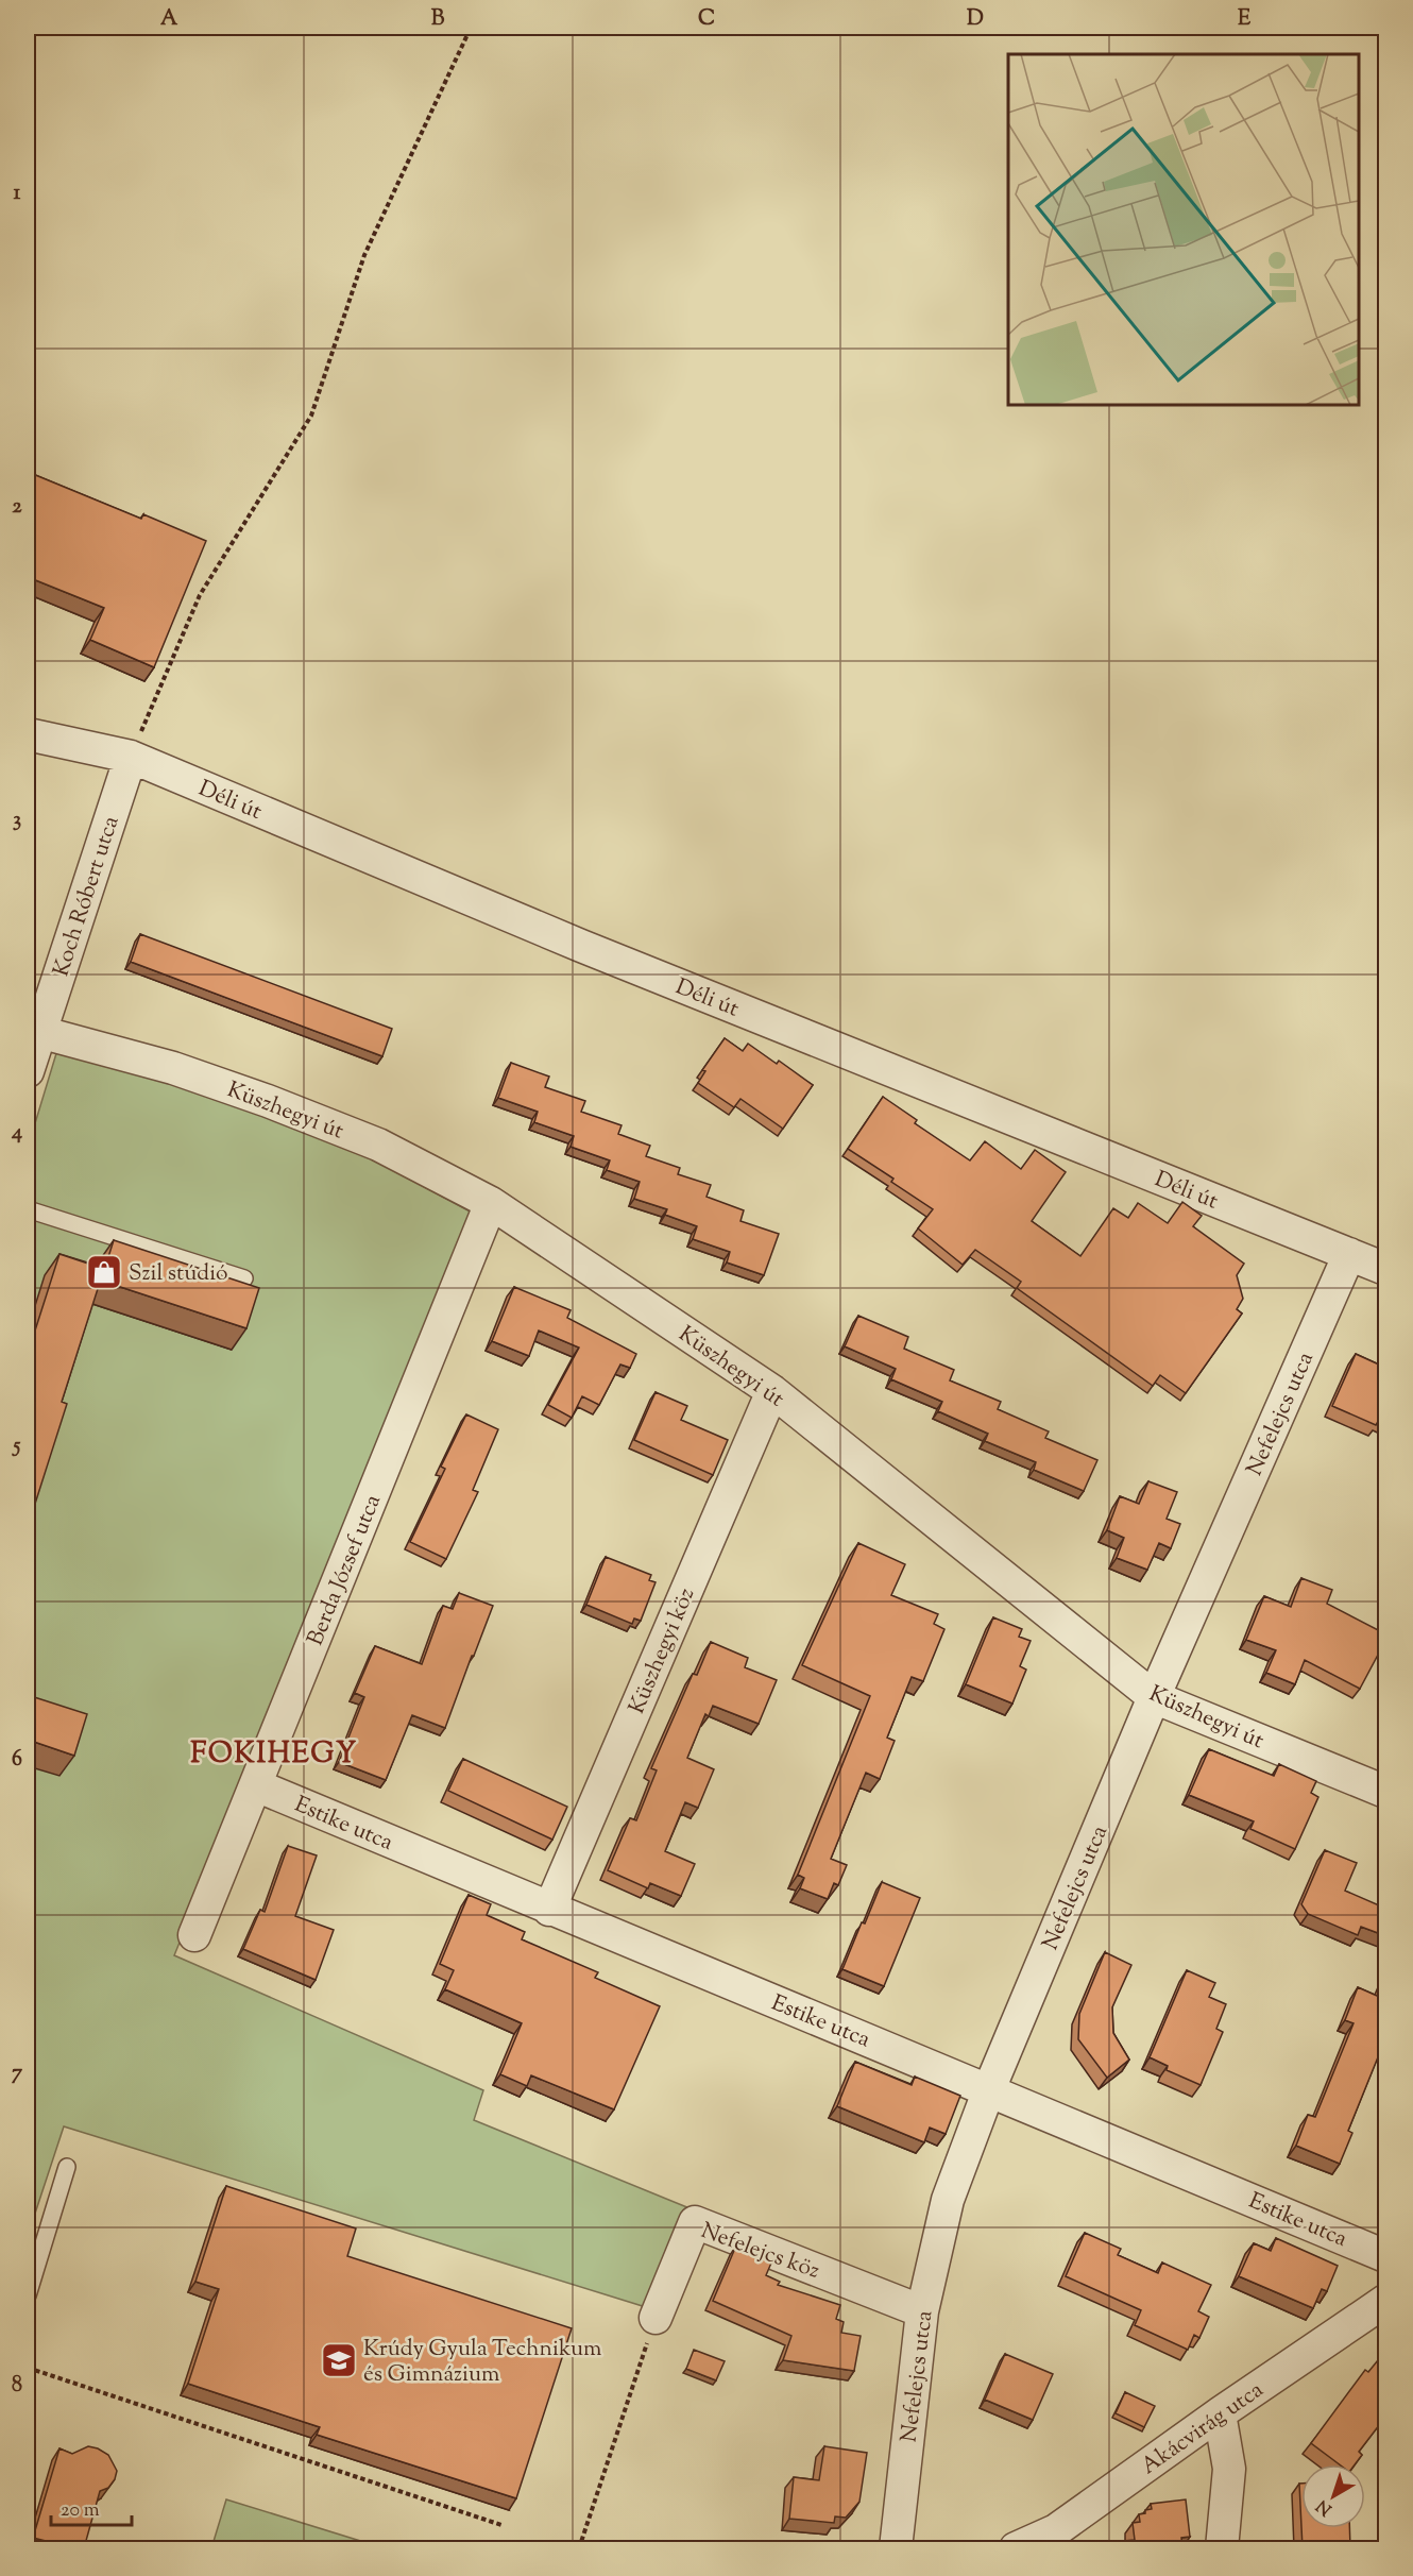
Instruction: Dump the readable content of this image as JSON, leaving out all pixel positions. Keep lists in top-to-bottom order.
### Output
{
  "streets": {
    "street": [
      "Déli út",
      "Koch Róbert utca",
      "Küszhegyi út",
      "Nefelejcs utca",
      "Berda József utca",
      "Küszhegyi köz",
      "Estike utca",
      "Nefelejcs köz",
      "Akácvirág utca"
    ]
  },
  "crossings": [
    ["Déli út", "Koch Róbert utca"],
    ["Déli út", "Nefelejcs utca"],
    ["Koch Róbert utca", "Küszhegyi út"],
    ["Küszhegyi út", "Nefelejcs utca"],
    ["Küszhegyi út", "Berda József utca"],
    ["Küszhegyi út", "Küszhegyi köz"],
    ["Nefelejcs utca", "Estike utca"],
    ["Nefelejcs utca", "Nefelejcs köz"],
    ["Berda József utca", "Estike utca"],
    ["Küszhegyi köz", "Estike utca"]
  ],
  "districts": ["FOKIHEGY"],
  "places": {
    "shop": ["Szil stúdió"],
    "school or university": ["Krúdy Gyula Technikum és Gimnázium"]
  },
  "scale_bar": "20 m",
  "north": "bottom left",
  "grid": {
    "columns": [
      "A",
      "B",
      "C",
      "D",
      "E"
    ],
    "rows": [
      "1",
      "2",
      "3",
      "4",
      "5",
      "6",
      "7",
      "8"
    ]
  }
}
